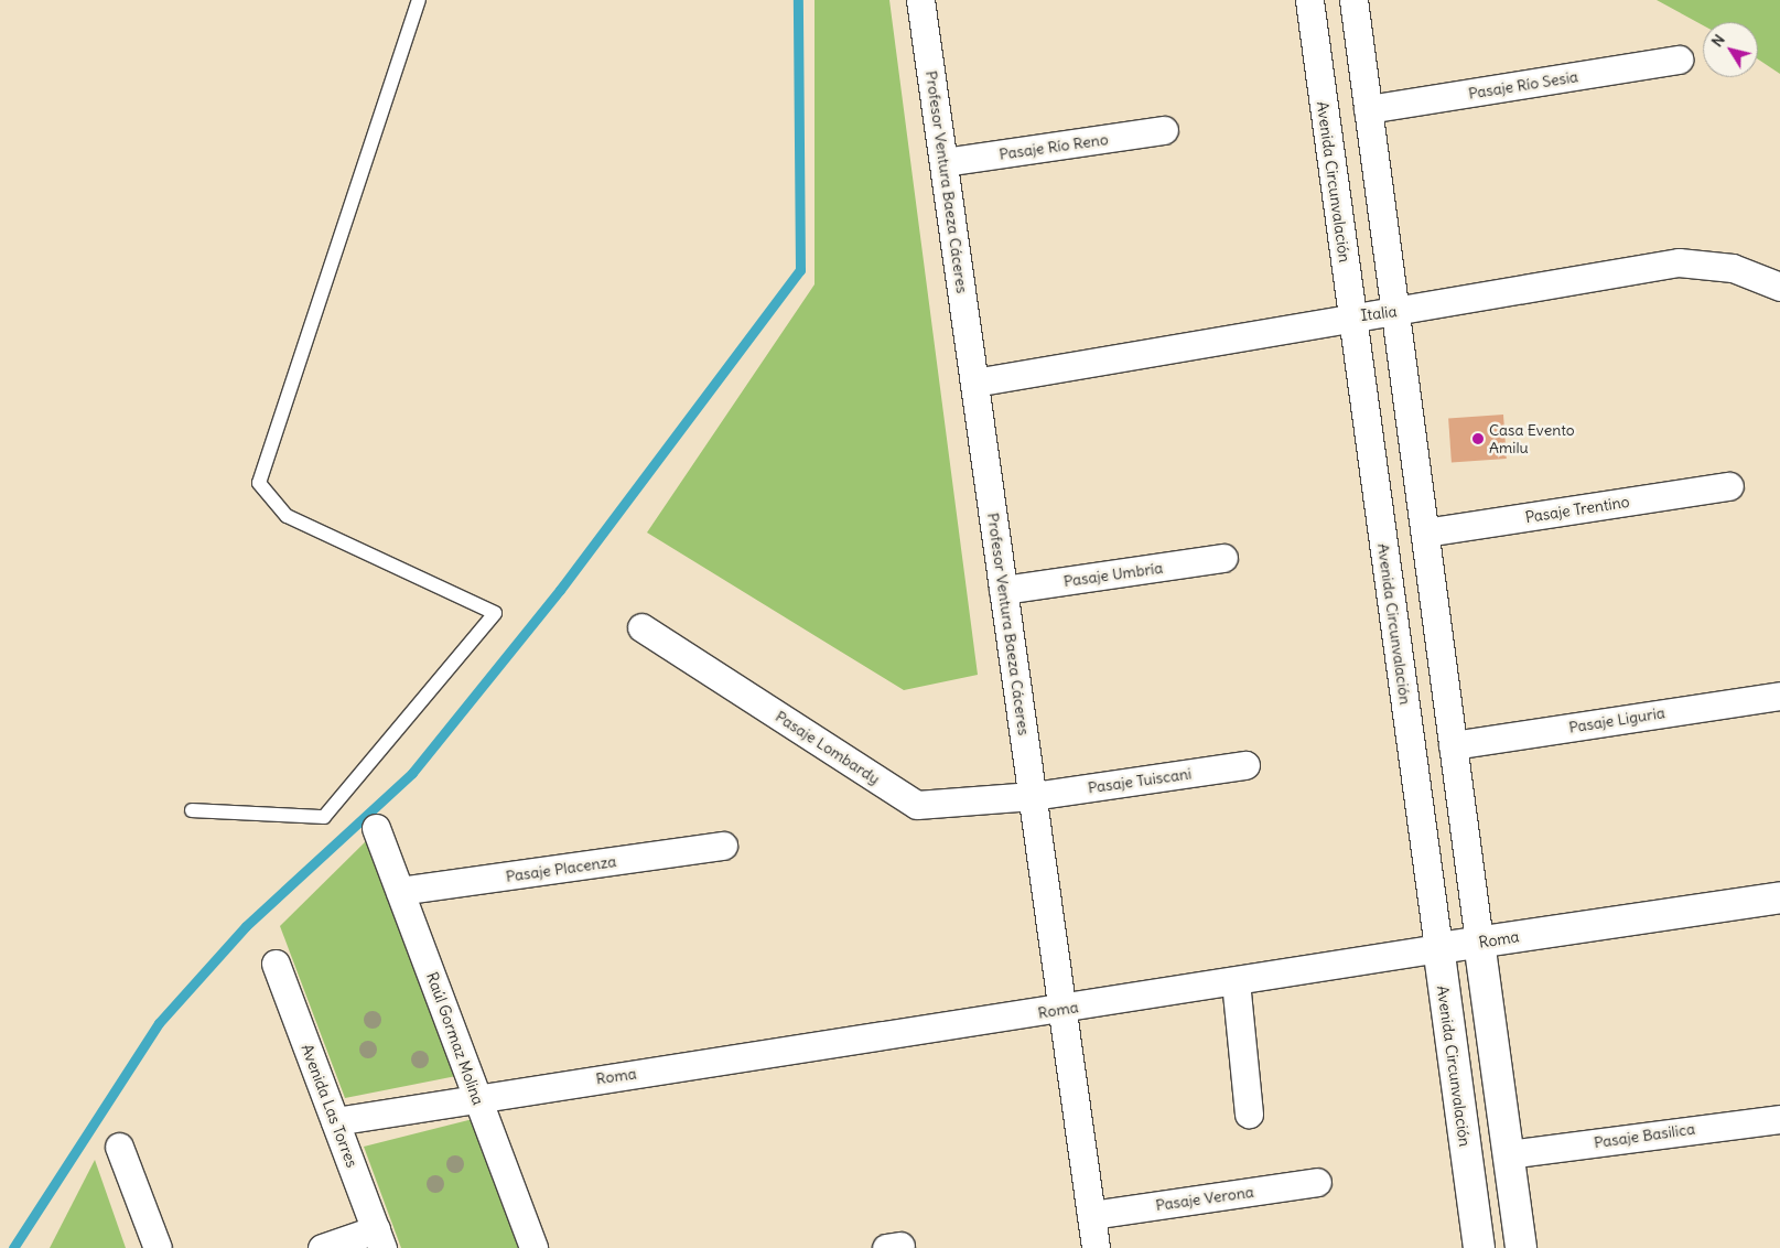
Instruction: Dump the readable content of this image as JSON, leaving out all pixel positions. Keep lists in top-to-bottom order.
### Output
{
  "streets": {
    "street": [
      "Pasaje Río Sesia",
      "Pasaje Río Reno",
      "Profesor Ventura Baeza Cáceres",
      "Avenida Circunvalación",
      "Italia",
      "Pasaje Trentino",
      "Pasaje Umbría",
      "Pasaje Liguria",
      "Pasaje Lombardy",
      "Pasaje Tuiscani",
      "Pasaje Placenza",
      "Roma",
      "Raúl Gormaz Molina",
      "Avenida Las Torres",
      "Pasaje Basilica",
      "Pasaje Verona"
    ]
  },
  "crossings": [
    ["Pasaje Río Reno", "Profesor Ventura Baeza Cáceres"],
    ["Profesor Ventura Baeza Cáceres", "Italia"],
    ["Profesor Ventura Baeza Cáceres", "Pasaje Umbría"],
    ["Profesor Ventura Baeza Cáceres", "Pasaje Lombardy"],
    ["Profesor Ventura Baeza Cáceres", "Pasaje Tuiscani"],
    ["Profesor Ventura Baeza Cáceres", "Roma"],
    ["Profesor Ventura Baeza Cáceres", "Pasaje Verona"],
    ["Avenida Circunvalación", "Italia"],
    ["Avenida Circunvalación", "Roma"],
    ["Pasaje Lombardy", "Pasaje Tuiscani"],
    ["Pasaje Placenza", "Raúl Gormaz Molina"],
    ["Roma", "Raúl Gormaz Molina"],
    ["Roma", "Avenida Las Torres"]
  ],
  "places": ["Casa Evento Amilu"],
  "north": "top left"
}
